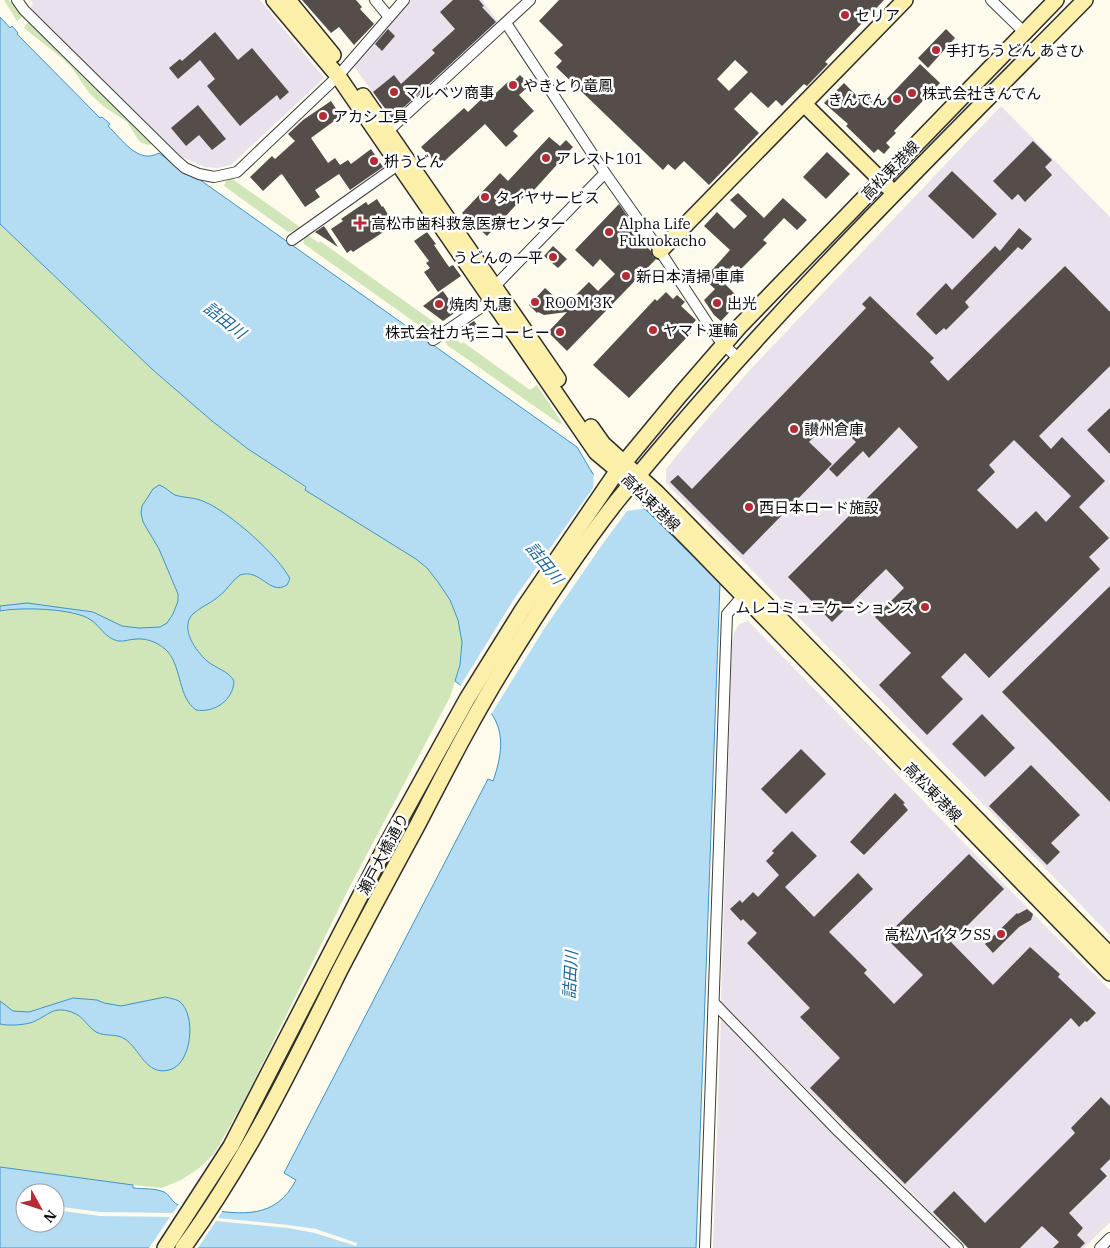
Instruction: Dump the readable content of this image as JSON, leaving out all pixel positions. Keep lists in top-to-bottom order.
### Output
{
  "streets": {
    "street": ["高松東港線", "瀬戸大橋通り"]
  },
  "crossings": [
    ["高松東港線", "瀬戸大橋通り"]
  ],
  "water": ["詰田川"],
  "places": {
    "other": [
      "セリア",
      "手打ちうどん あさひ",
      "やきとり竜鳳",
      "マルベツ商事",
      "株式会社きんでん",
      "きんでん",
      "アカシ工具",
      "アレスト101",
      "枡うどん",
      "タイヤサービス",
      "Alpha Life Fukuokacho",
      "うどんの一平",
      "新日本清掃 車庫",
      "ROOM 3K",
      "出光",
      "焼肉 丸惠",
      "ヤマト運輸",
      "株式会社カキ三コーヒー",
      "讃州倉庫",
      "西日本ロード施設",
      "ムレコミュニケーションズ",
      "高松ハイタクSS"
    ],
    "health": ["高松市歯科救急医療センター"]
  },
  "north": "bottom right"
}
